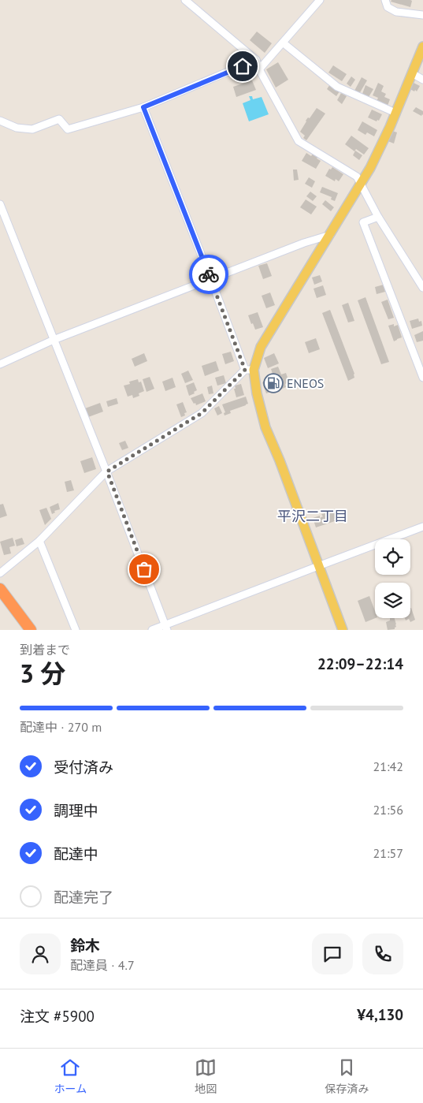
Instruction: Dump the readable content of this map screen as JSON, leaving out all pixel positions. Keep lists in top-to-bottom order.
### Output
{
  "districts": ["平沢二丁目"],
  "places": {
    "fuel station": ["ENEOS"]
  },
  "page": {
    "heading": ["3 分", "到着まで", "22:09–22:14"],
    "panel": [
      "鈴木",
      "配達員 · 4.7",
      "注文 #5900",
      "¥4,130"
    ],
    "bar": "配達中 · 270 m",
    "list": [
      ["受付済み", "21:42"],
      ["調理中", "21:56"],
      ["配達中", "21:57"],
      "配達完了"
    ],
    "tabs": ["ホーム", "地図", "保存済み"]
  }
}
